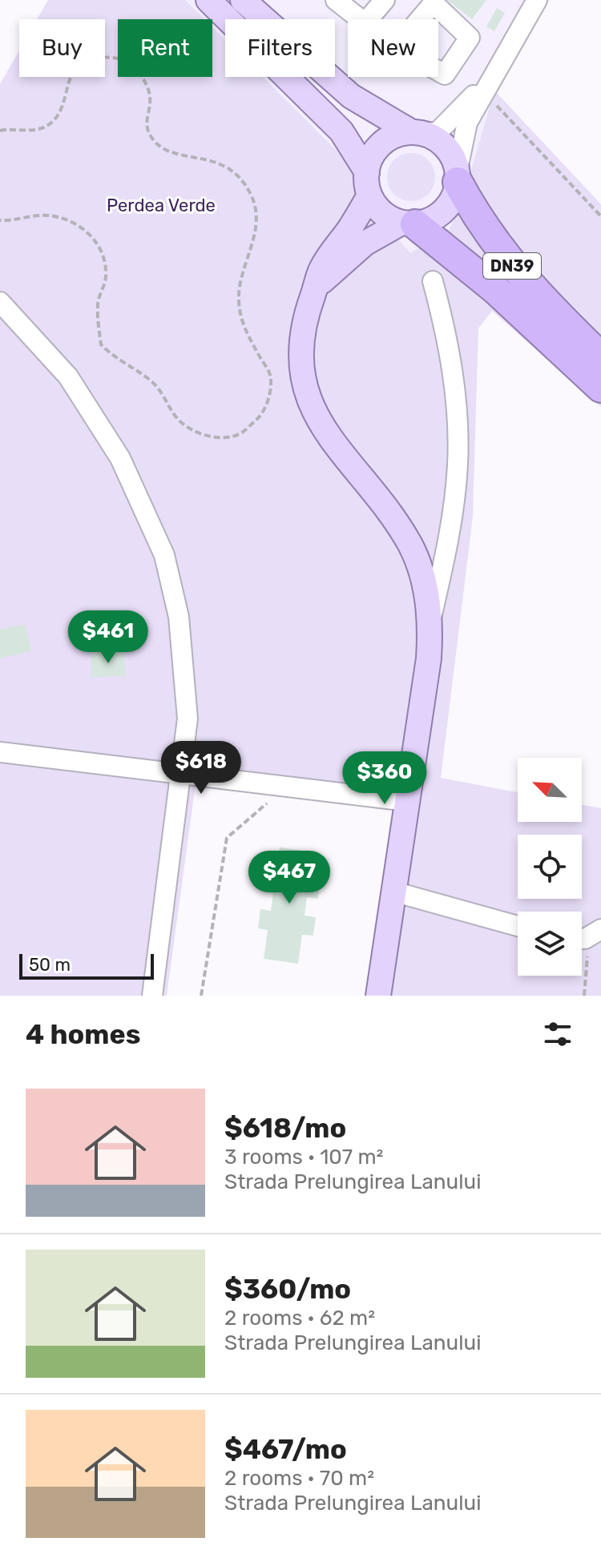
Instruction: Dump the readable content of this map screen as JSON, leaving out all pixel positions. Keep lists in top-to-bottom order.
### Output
{
  "streets": {
    "highway": ["DN39"]
  },
  "parks": ["Perdea Verde"],
  "scale_bar": "50 m",
  "north": "top left",
  "page": {
    "chip": [
      "Buy",
      "Rent",
      "Filters",
      "New"
    ],
    "price": [
      "$461",
      "$618",
      "$360",
      "$467"
    ],
    "scale": "50 m",
    "heading": "4 homes",
    "list": [
      {
        "name": "$618/mo",
        "note": "3 rooms · 107 m² · Strada Prelungirea Lanului"
      },
      {
        "name": "$360/mo",
        "note": "2 rooms · 62 m² · Strada Prelungirea Lanului"
      },
      {
        "name": "$467/mo",
        "note": "2 rooms · 70 m² · Strada Prelungirea Lanului"
      }
    ]
  }
}
